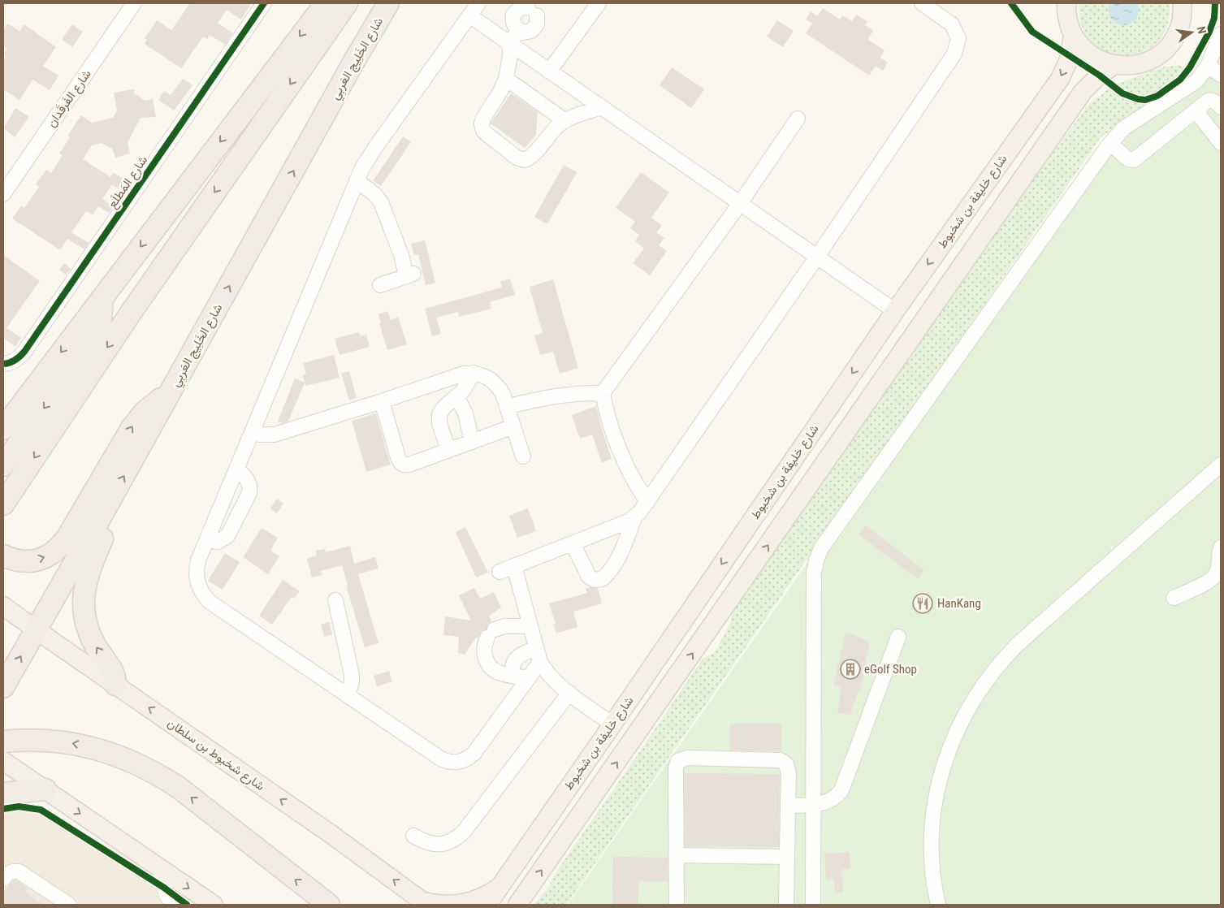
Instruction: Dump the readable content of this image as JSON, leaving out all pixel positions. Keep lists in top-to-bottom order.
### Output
{
  "streets": {
    "highway": ["شارع الخَلِيج العَربِي"],
    "main road": ["شارع خليفة بن شخبوط", "شارع شخبوط بن سلطان"],
    "street": ["شارع الفَرقَدان", "شارع المَطلَع"]
  },
  "crossings": [
    ["شارع الخَلِيج العَربِي", "شارع شخبوط بن سلطان"]
  ],
  "places": {
    "restaurant": ["HanKang"],
    "building": ["eGolf Shop"]
  },
  "north": "right"
}
